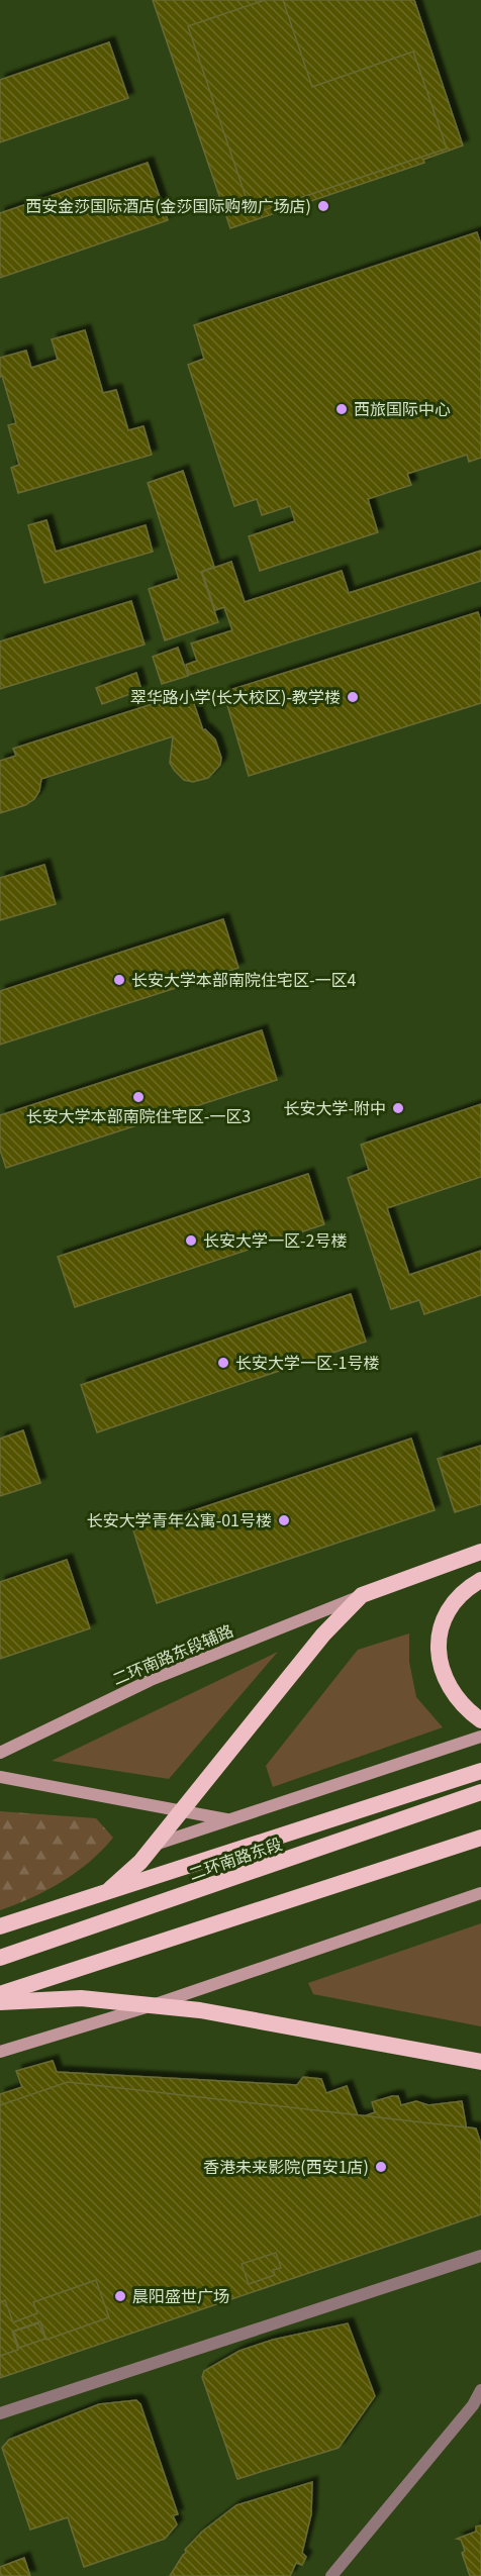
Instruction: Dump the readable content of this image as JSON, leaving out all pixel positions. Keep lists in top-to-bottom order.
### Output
{
  "streets": {
    "highway": ["二环南路东段"],
    "main road": ["二环南路东段辅路"]
  },
  "places": [
    "西安金莎国际酒店(金莎国际购物广场店)",
    "西旅国际中心",
    "翠华路小学(长大校区)-教学楼",
    "长安大学本部南院住宅区-一区4",
    "长安大学本部南院住宅区-一区3",
    "长安大学-附中",
    "长安大学一区-2号楼",
    "长安大学一区-1号楼",
    "长安大学青年公寓-01号楼",
    "香港未来影院(西安1店)",
    "晨阳盛世广场"
  ]
}
